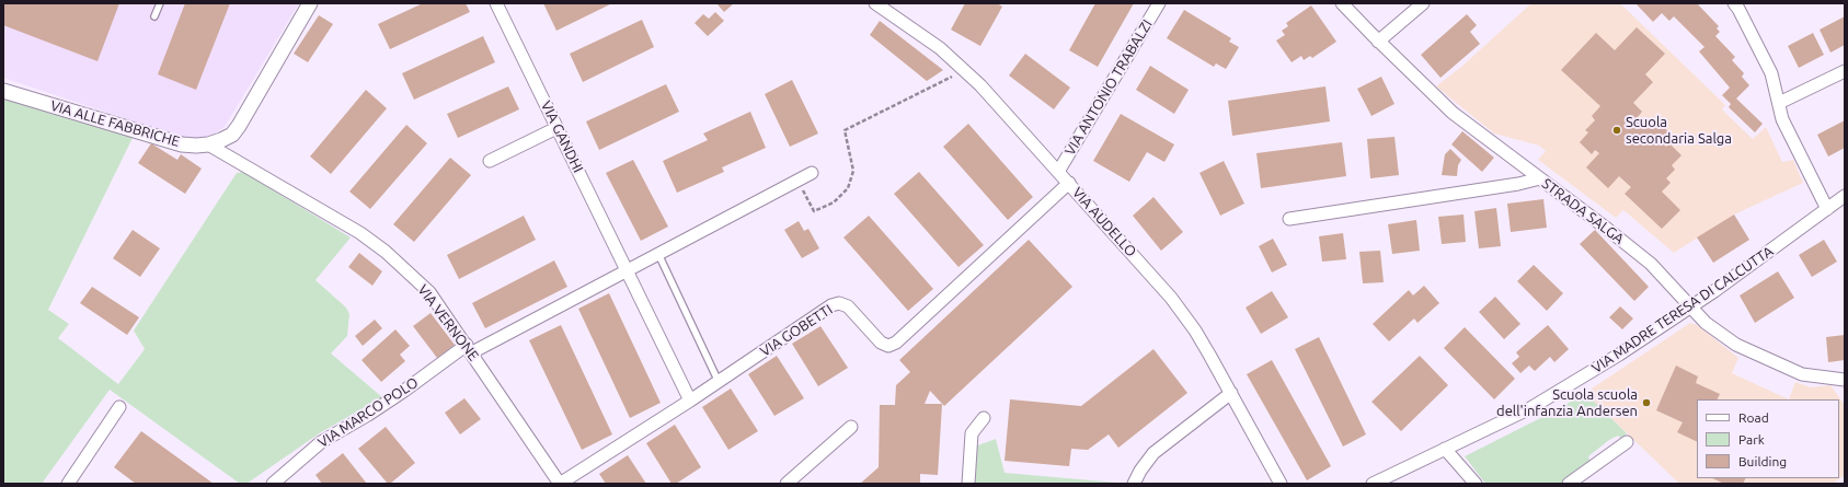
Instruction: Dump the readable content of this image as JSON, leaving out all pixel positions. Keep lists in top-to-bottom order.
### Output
{
  "streets": {
    "street": [
      "VIA ANTONIO TRABALZI",
      "VIA ALLE FABBRICHE",
      "VIA GANDHI",
      "STRADA SALGA",
      "VIA AUDELLO",
      "VIA MADRE TERESA DI CALCUTTA",
      "VIA VERNONE",
      "VIA GOBETTI",
      "VIA MARCO POLO"
    ]
  },
  "crossings": [
    ["VIA ANTONIO TRABALZI", "VIA AUDELLO"],
    ["VIA ALLE FABBRICHE", "VIA VERNONE"],
    ["VIA GANDHI", "VIA GOBETTI"],
    ["STRADA SALGA", "VIA MADRE TERESA DI CALCUTTA"],
    ["VIA AUDELLO", "VIA GOBETTI"],
    ["VIA VERNONE", "VIA GOBETTI"],
    ["VIA VERNONE", "VIA MARCO POLO"]
  ],
  "places": ["Scuola secondaria Salga", "Scuola scuola dell'infanzia Andersen"],
  "legend": ["Road", "Park", "Building"]
}
